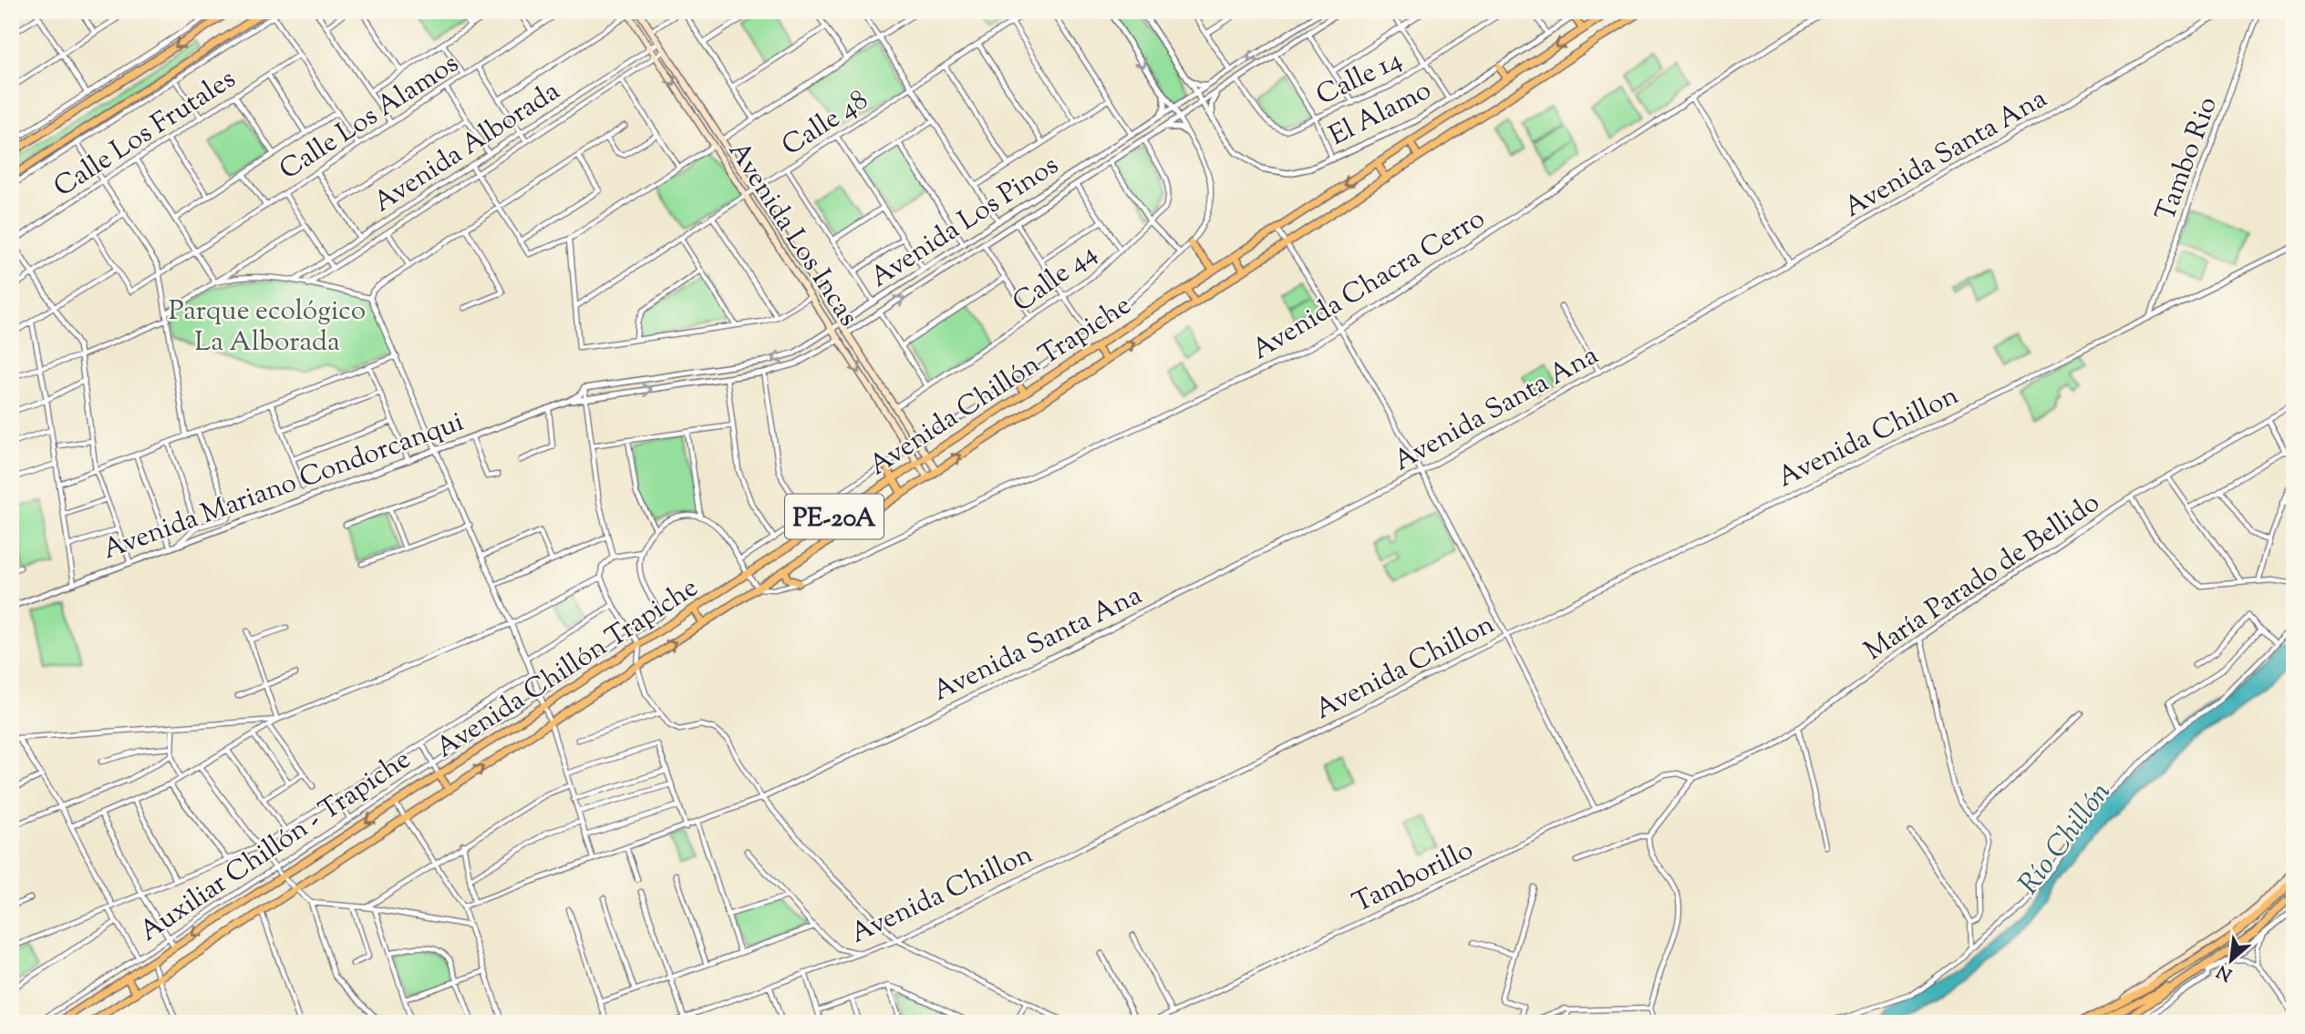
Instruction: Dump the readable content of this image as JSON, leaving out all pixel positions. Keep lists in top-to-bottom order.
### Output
{
  "streets": {
    "main road": ["Avenida Los Incas", "Avenida Chillón Trapiche", "PE-20A"],
    "street": [
      "Calle 14",
      "El Alamo",
      "Calle Los Alamos",
      "Calle 48",
      "Calle Los Frutales",
      "Avenida Alborada",
      "Avenida Santa Ana",
      "Tambo Rio",
      "Avenida Los Pinos",
      "Calle 44",
      "Avenida Chacra Cerro",
      "Avenida Chillon",
      "Avenida Mariano Condorcanqui",
      "María Parado de Bellido",
      "Auxiliar Chillón - Trapiche",
      "Tamborillo"
    ]
  },
  "crossings": [
    ["Calle 14", "Avenida Los Pinos"],
    ["El Alamo", "Avenida Los Pinos"],
    ["Calle 48", "Avenida Los Incas"],
    ["Avenida Alborada", "Avenida Los Incas"],
    ["Tambo Rio", "Avenida Chillon"],
    ["Avenida Los Pinos", "Avenida Los Incas"],
    ["Avenida Los Pinos", "Calle 44"],
    ["Avenida Los Pinos", "Avenida Mariano Condorcanqui"],
    ["Avenida Los Incas", "Calle 44"],
    ["Avenida Los Incas", "Avenida Chillón Trapiche"],
    ["Avenida Chacra Cerro", "Avenida Chillón Trapiche"],
    ["María Parado de Bellido", "Tamborillo"]
  ],
  "water": ["Río Chillón"],
  "parks": ["Parque ecológico La Alborada"],
  "north": "bottom left"
}
